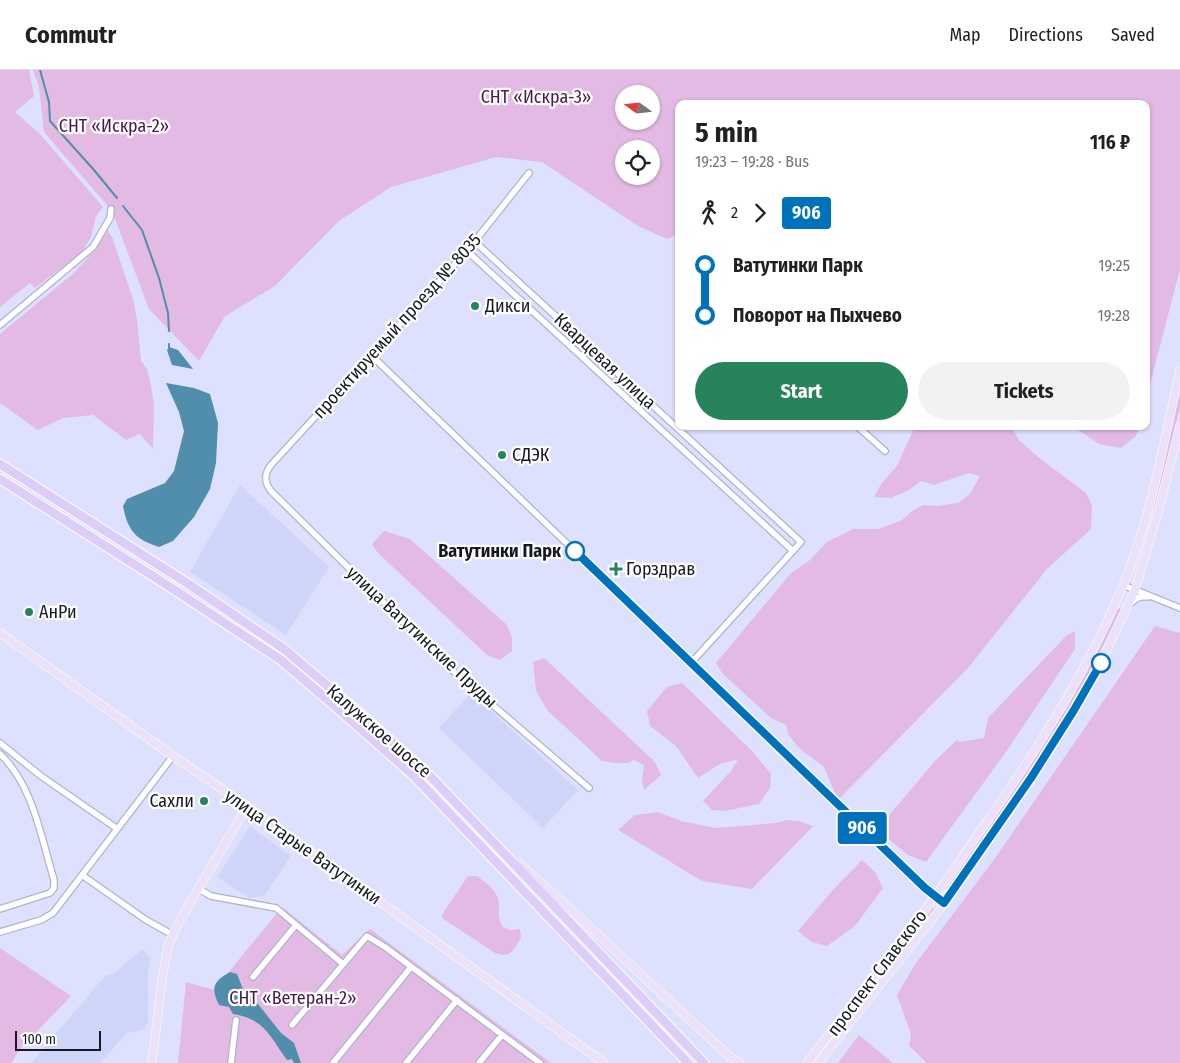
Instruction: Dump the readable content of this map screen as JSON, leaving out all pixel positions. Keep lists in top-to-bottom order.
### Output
{
  "streets": {
    "highway": ["Калужское шоссе"],
    "main road": ["улица Старые Ватутинки", "проспект Славского"],
    "street": ["проектируемый проезд № 8035", "Кварцевая улица", "улица Ватутинские Пруды"]
  },
  "crossings": [
    ["проектируемый проезд № 8035", "Кварцевая улица"],
    ["проектируемый проезд № 8035", "улица Ватутинские Пруды"]
  ],
  "parks": ["СНТ «Искра-3»", "СНТ «Искра-2»", "СНТ «Ветеран-2»"],
  "places": {
    "other": [
      "Дикси",
      "СДЭК",
      "Ватутинки Парк",
      "АнРи",
      "Сахли"
    ],
    "health": ["Горздрав"]
  },
  "lines": ["bus line 906"],
  "scale_bar": "100 m",
  "north": "left",
  "page": {
    "header": "Commutr",
    "nav": ["Map", "Directions", "Saved"],
    "on_map": "906",
    "heading": ["5 min", "19:23 – 19:28 · Bus", "116 ₽"],
    "legs": ["2", "906"],
    "list": [
      {
        "name": "Ватутинки Парк",
        "value": "19:25"
      },
      {
        "name": "Поворот на Пыхчево",
        "value": "19:28"
      }
    ],
    "buttons": ["Start", "Tickets"],
    "scale": "100 m"
  }
}
